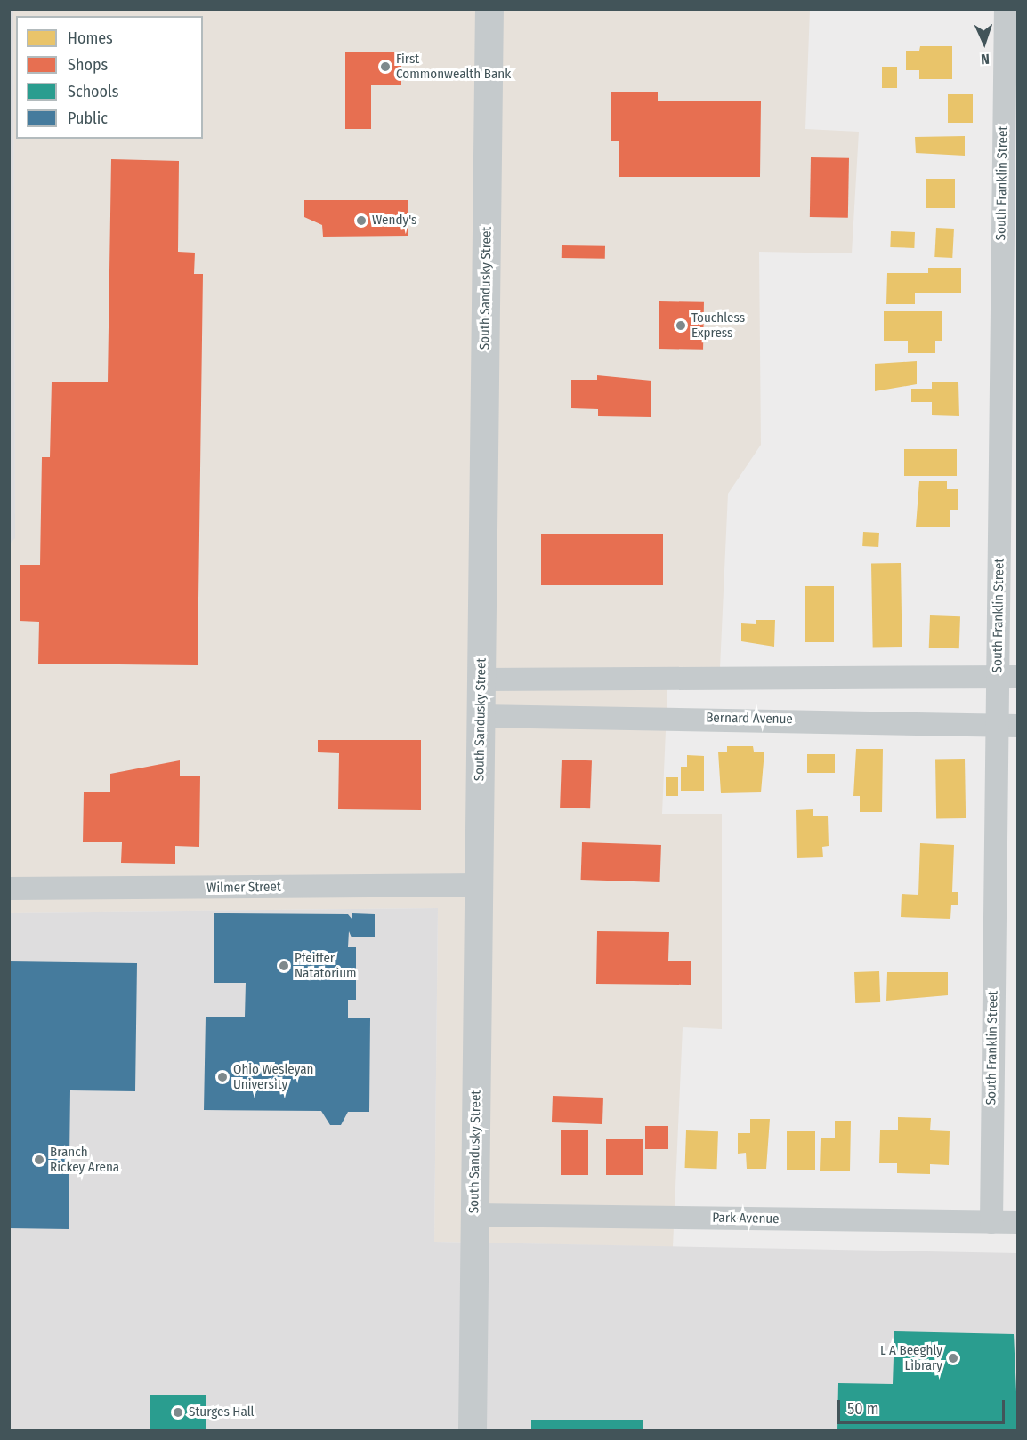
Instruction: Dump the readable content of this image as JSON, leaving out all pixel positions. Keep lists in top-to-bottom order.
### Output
{
  "streets": {
    "street": [
      "South Franklin Street",
      "South Sandusky Street",
      "Bernard Avenue",
      "Wilmer Street",
      "Park Avenue"
    ]
  },
  "crossings": [
    ["South Franklin Street", "Bernard Avenue"],
    ["South Franklin Street", "Park Avenue"],
    ["South Sandusky Street", "Bernard Avenue"],
    ["South Sandusky Street", "Wilmer Street"],
    ["South Sandusky Street", "Park Avenue"]
  ],
  "places": [
    "First Commonwealth Bank",
    "Wendy's",
    "Touchless Express",
    "Pfeiffer Natatorium",
    "Ohio Wesleyan University",
    "Branch Rickey Arena",
    "L A Beeghly Library",
    "Sturges Hall"
  ],
  "legend": [
    "Homes",
    "Shops",
    "Schools",
    "Public"
  ],
  "scale_bar": "50 m",
  "north": "bottom"
}
